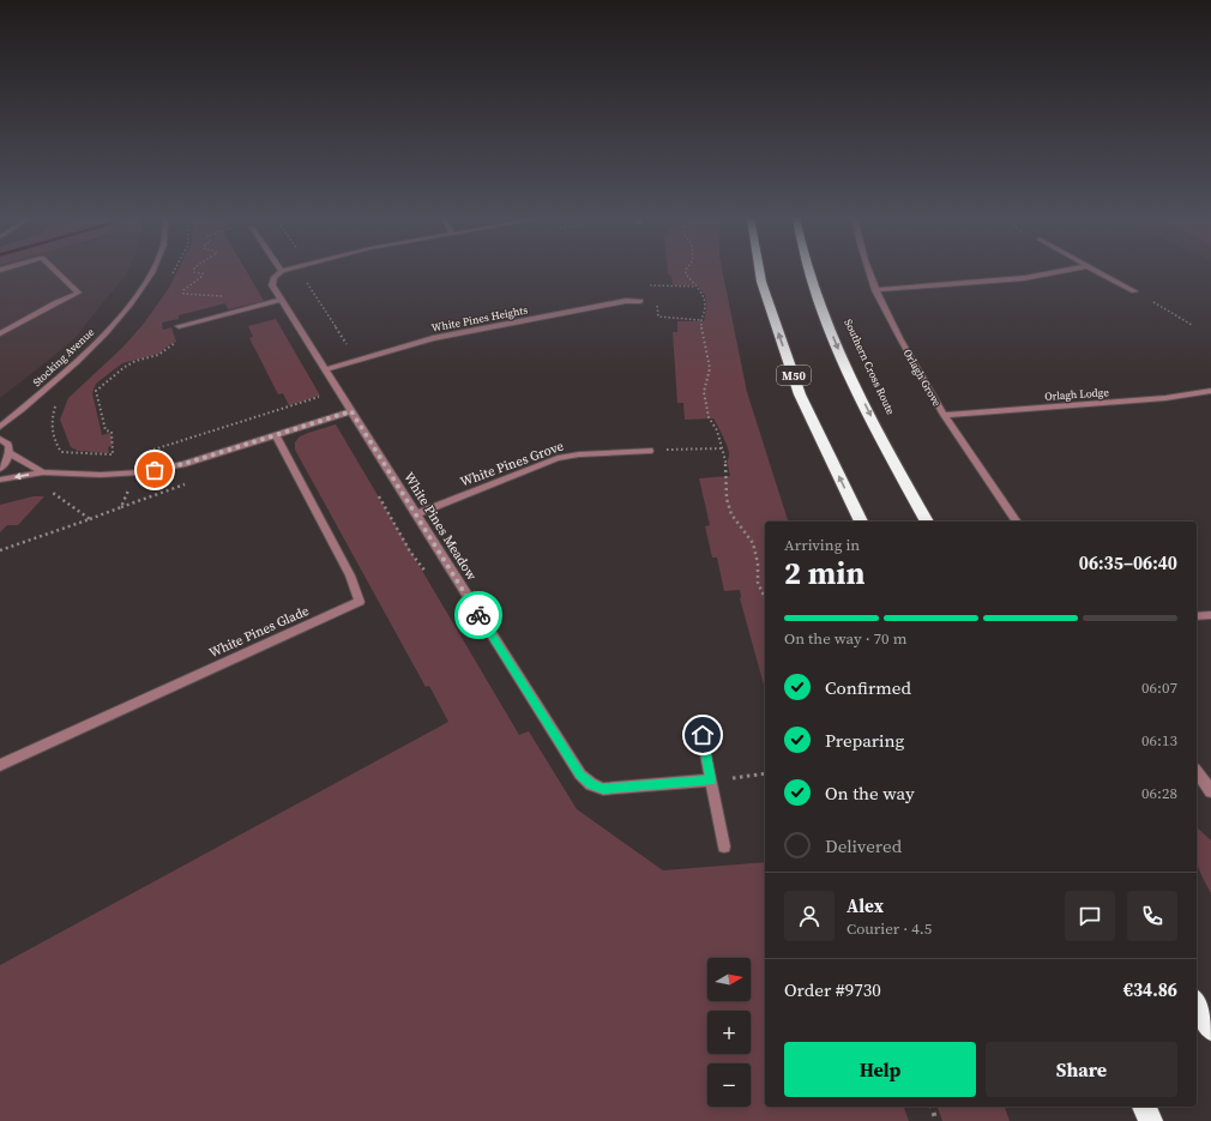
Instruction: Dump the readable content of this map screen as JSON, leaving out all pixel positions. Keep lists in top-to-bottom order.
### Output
{
  "streets": {
    "highway": ["Southern Cross Route", "M50"],
    "street": [
      "White Pines Heights",
      "Stocking Avenue",
      "Orlagh Grove",
      "Orlagh Lodge",
      "White Pines Grove",
      "White Pines Meadow",
      "White Pines Glade"
    ]
  },
  "crossings": [
    ["White Pines Heights", "White Pines Meadow"],
    ["Orlagh Grove", "Orlagh Lodge"],
    ["White Pines Grove", "White Pines Meadow"]
  ],
  "north": "right",
  "page": {
    "heading": ["2 min", "Arriving in", "06:35–06:40"],
    "panel": [
      "Alex",
      "Courier · 4.5",
      "Order #9730",
      "€34.86"
    ],
    "bar": "On the way · 70 m",
    "list": [
      ["Confirmed", "06:07"],
      ["Preparing", "06:13"],
      ["On the way", "06:28"],
      "Delivered"
    ],
    "map_buttons": ["+", "−"],
    "buttons": ["Help", "Share"]
  }
}
